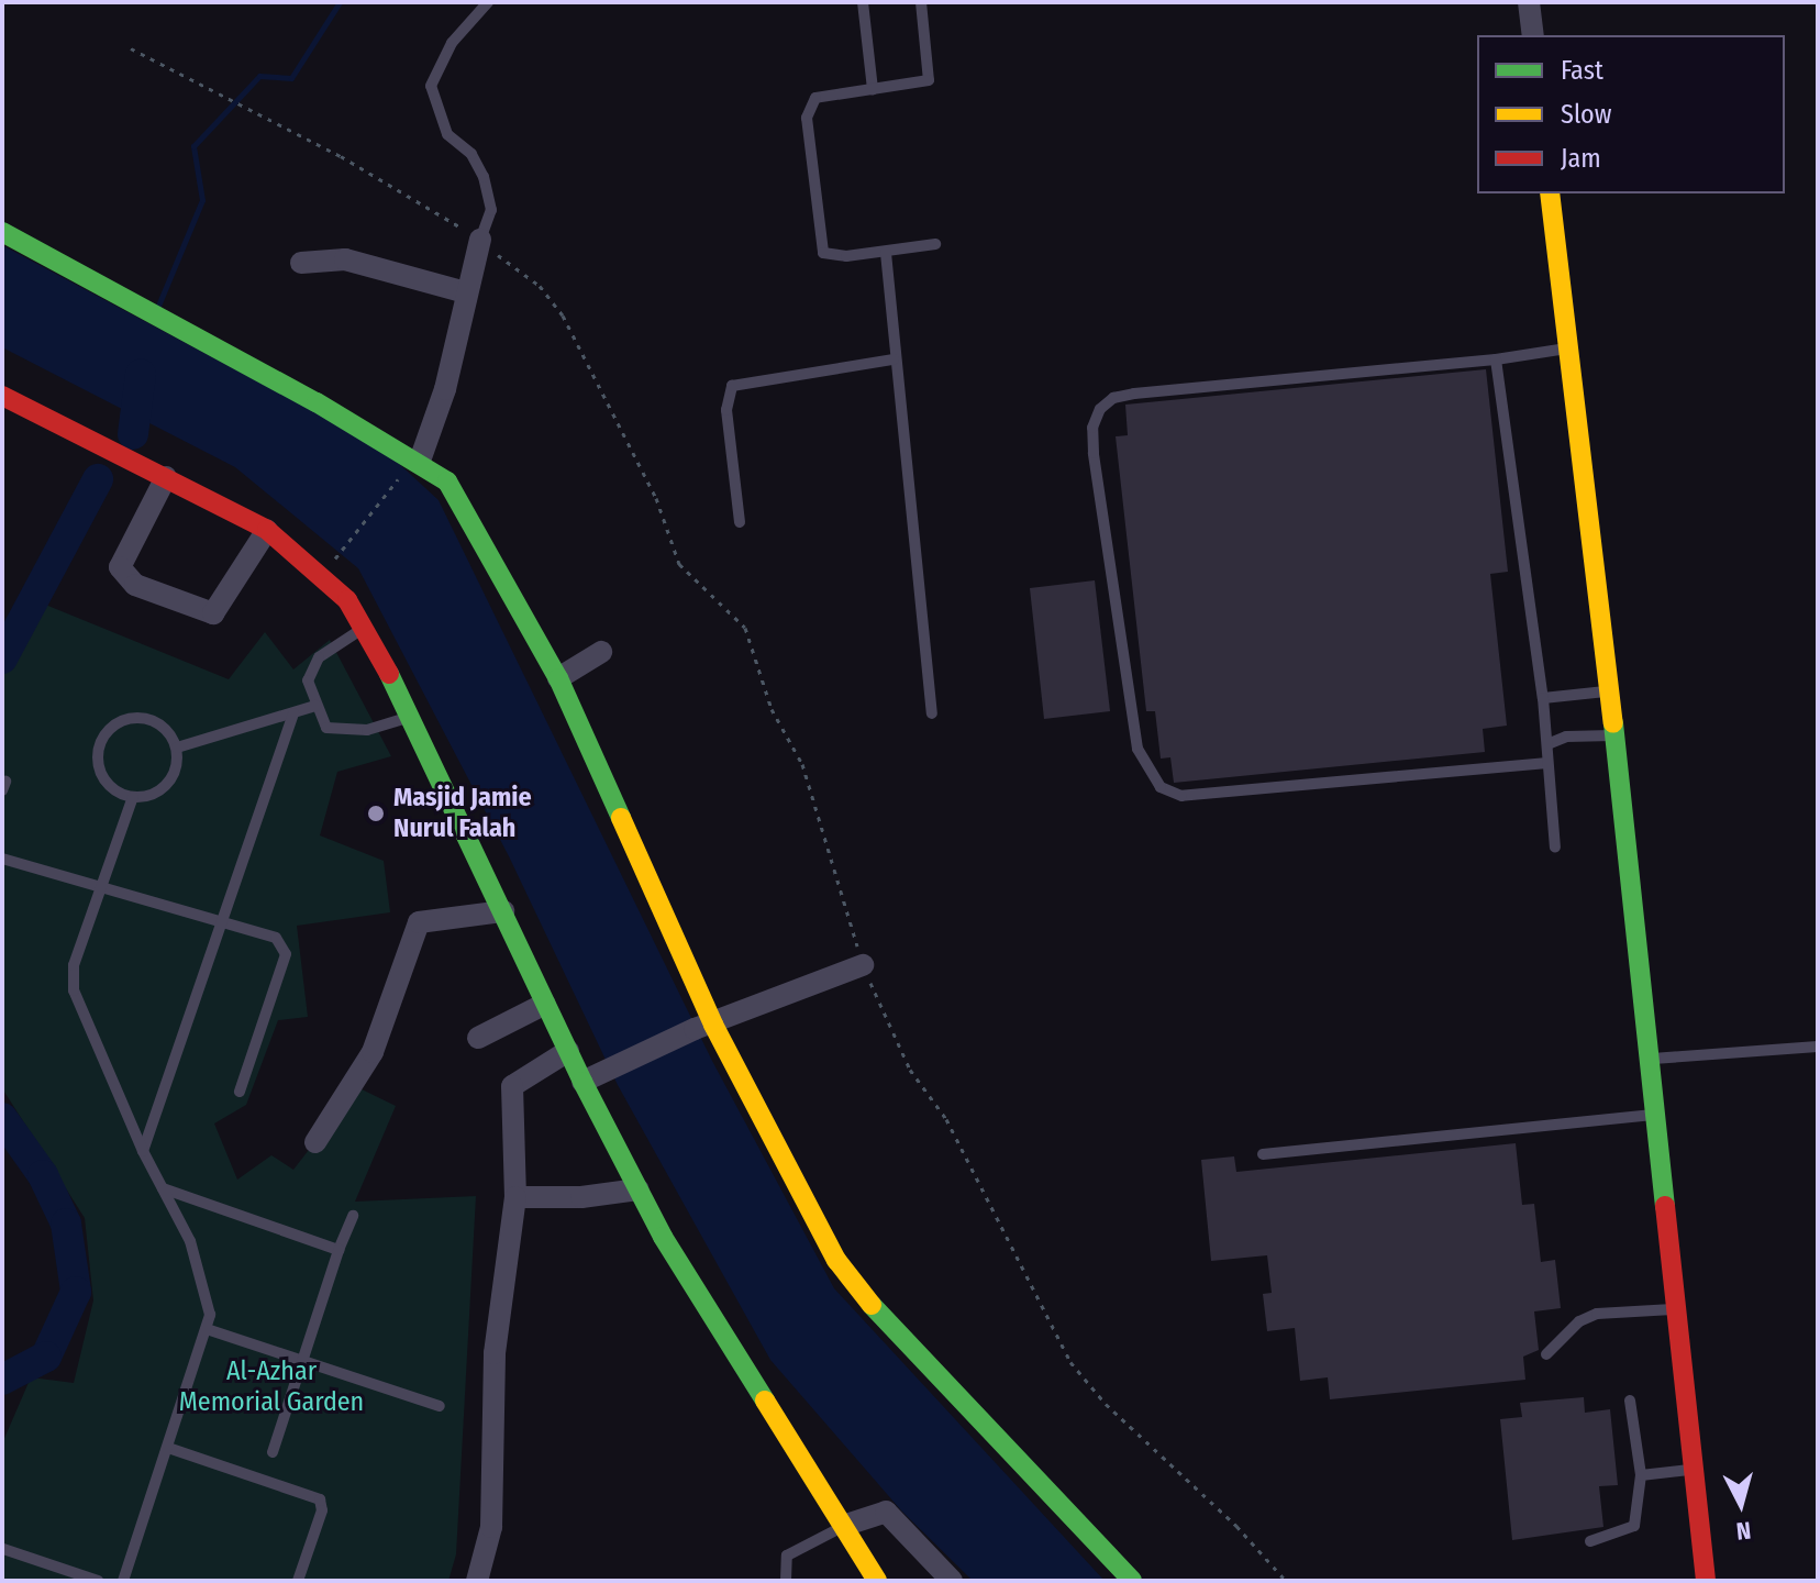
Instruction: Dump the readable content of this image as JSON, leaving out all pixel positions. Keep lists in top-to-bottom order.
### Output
{
  "parks": ["Al-Azhar Memorial Garden"],
  "places": ["Masjid Jamie Nurul Falah"],
  "legend": ["Fast", "Slow", "Jam"],
  "north": "bottom"
}
